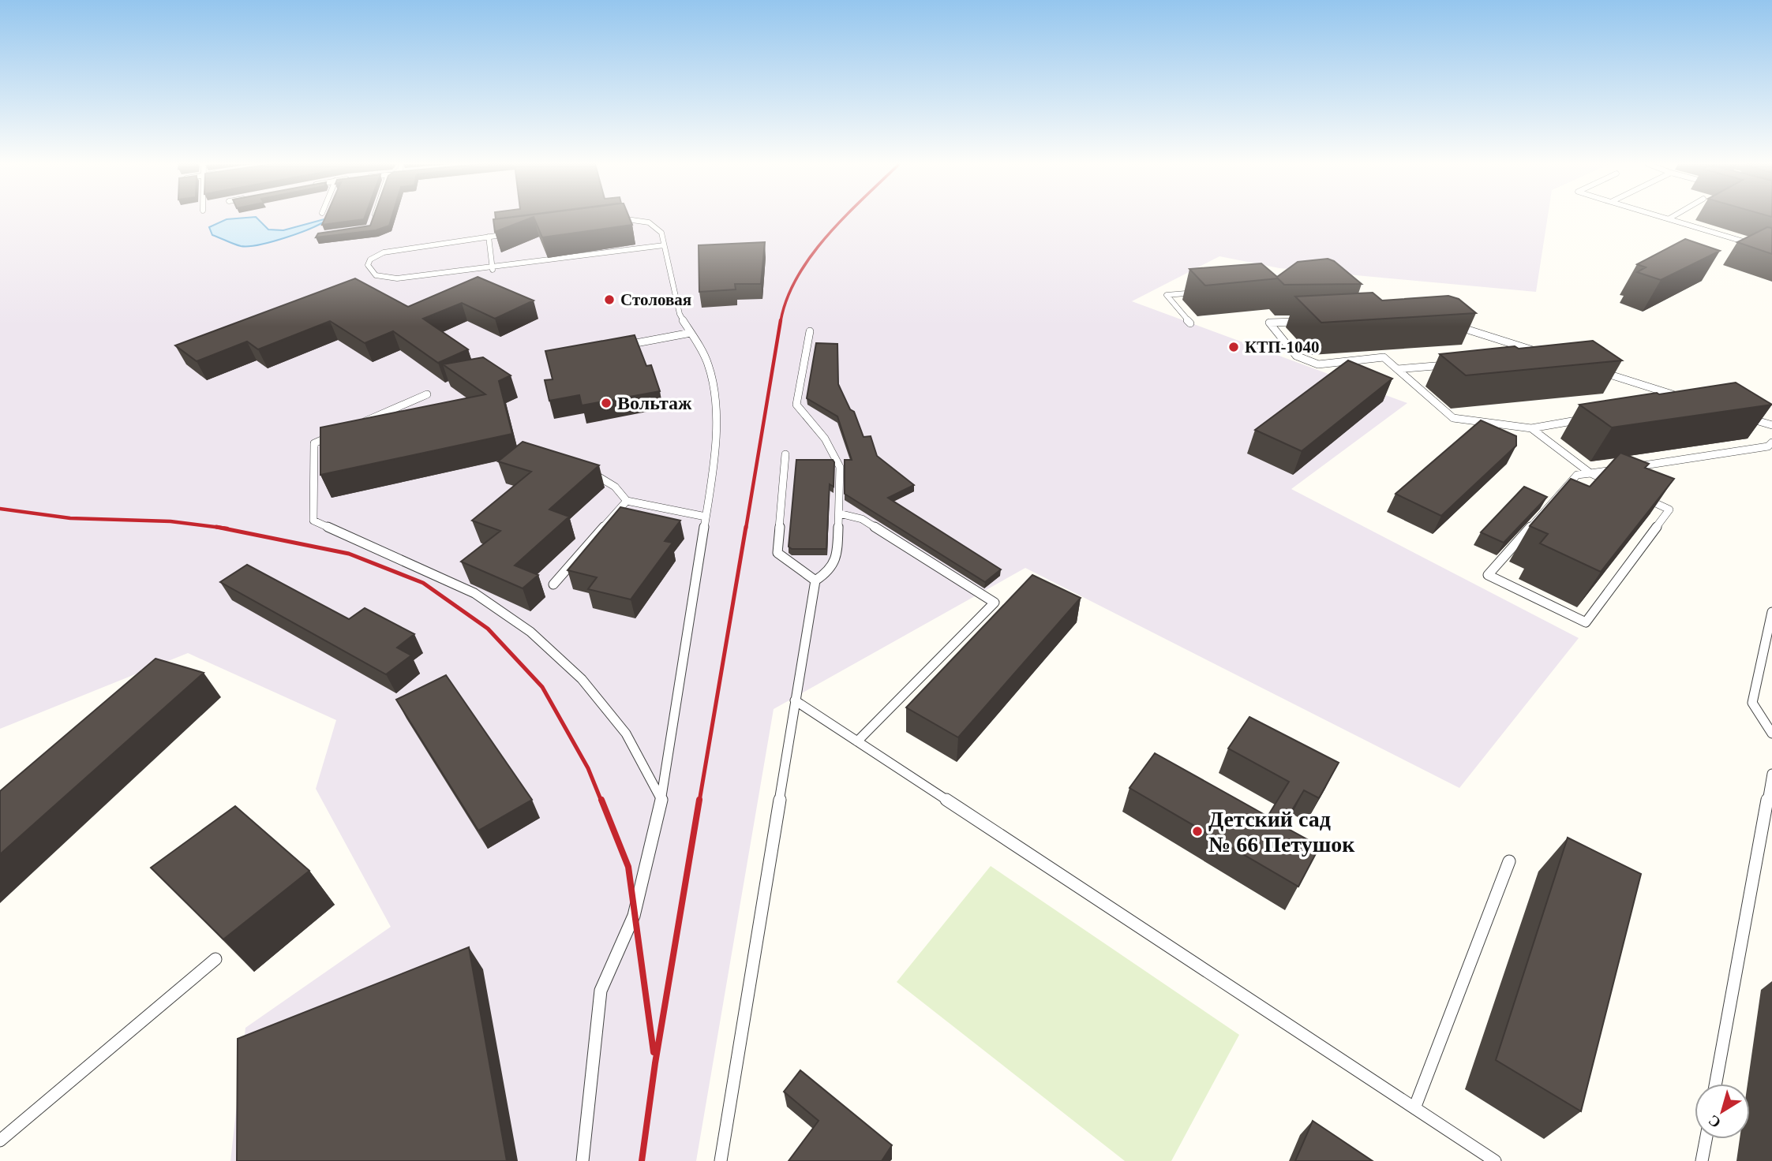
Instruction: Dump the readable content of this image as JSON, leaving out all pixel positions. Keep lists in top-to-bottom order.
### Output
{
  "places": [
    "Столовая",
    "КТП-1040",
    "Вольтаж",
    "Детский сад № 66 Петушок"
  ],
  "north": "bottom left"
}
